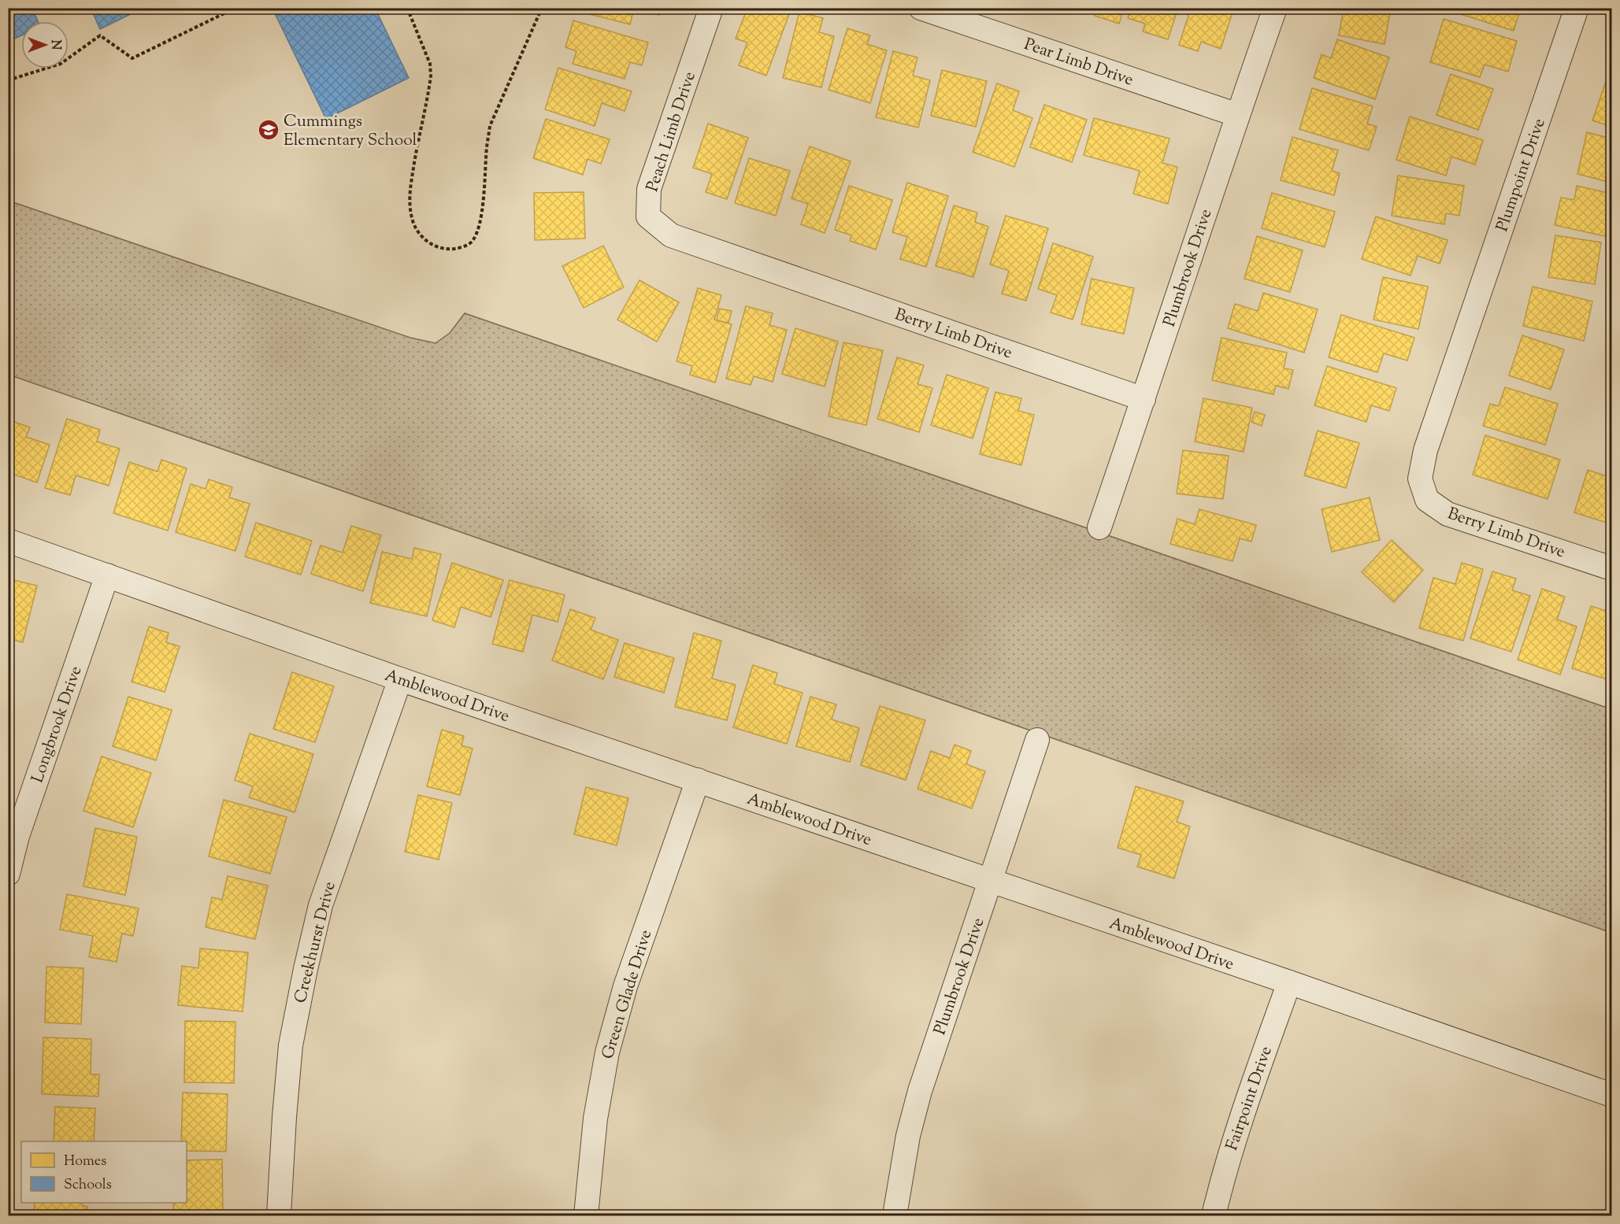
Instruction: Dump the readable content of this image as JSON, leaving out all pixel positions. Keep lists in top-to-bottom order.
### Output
{
  "streets": {
    "street": [
      "Pear Limb Drive",
      "Peach Limb Drive",
      "Plumpoint Drive",
      "Plumbrook Drive",
      "Berry Limb Drive",
      "Amblewood Drive",
      "Longbrook Drive",
      "Creekhurst Drive",
      "Green Glade Drive",
      "Fairpoint Drive"
    ]
  },
  "crossings": [
    ["Pear Limb Drive", "Plumbrook Drive"],
    ["Peach Limb Drive", "Berry Limb Drive"],
    ["Plumpoint Drive", "Berry Limb Drive"],
    ["Plumbrook Drive", "Berry Limb Drive"],
    ["Plumbrook Drive", "Amblewood Drive"],
    ["Amblewood Drive", "Longbrook Drive"],
    ["Amblewood Drive", "Creekhurst Drive"],
    ["Amblewood Drive", "Green Glade Drive"],
    ["Amblewood Drive", "Fairpoint Drive"]
  ],
  "places": {
    "school or university": ["Cummings Elementary School"]
  },
  "legend": ["Homes", "Schools"],
  "north": "right"
}
